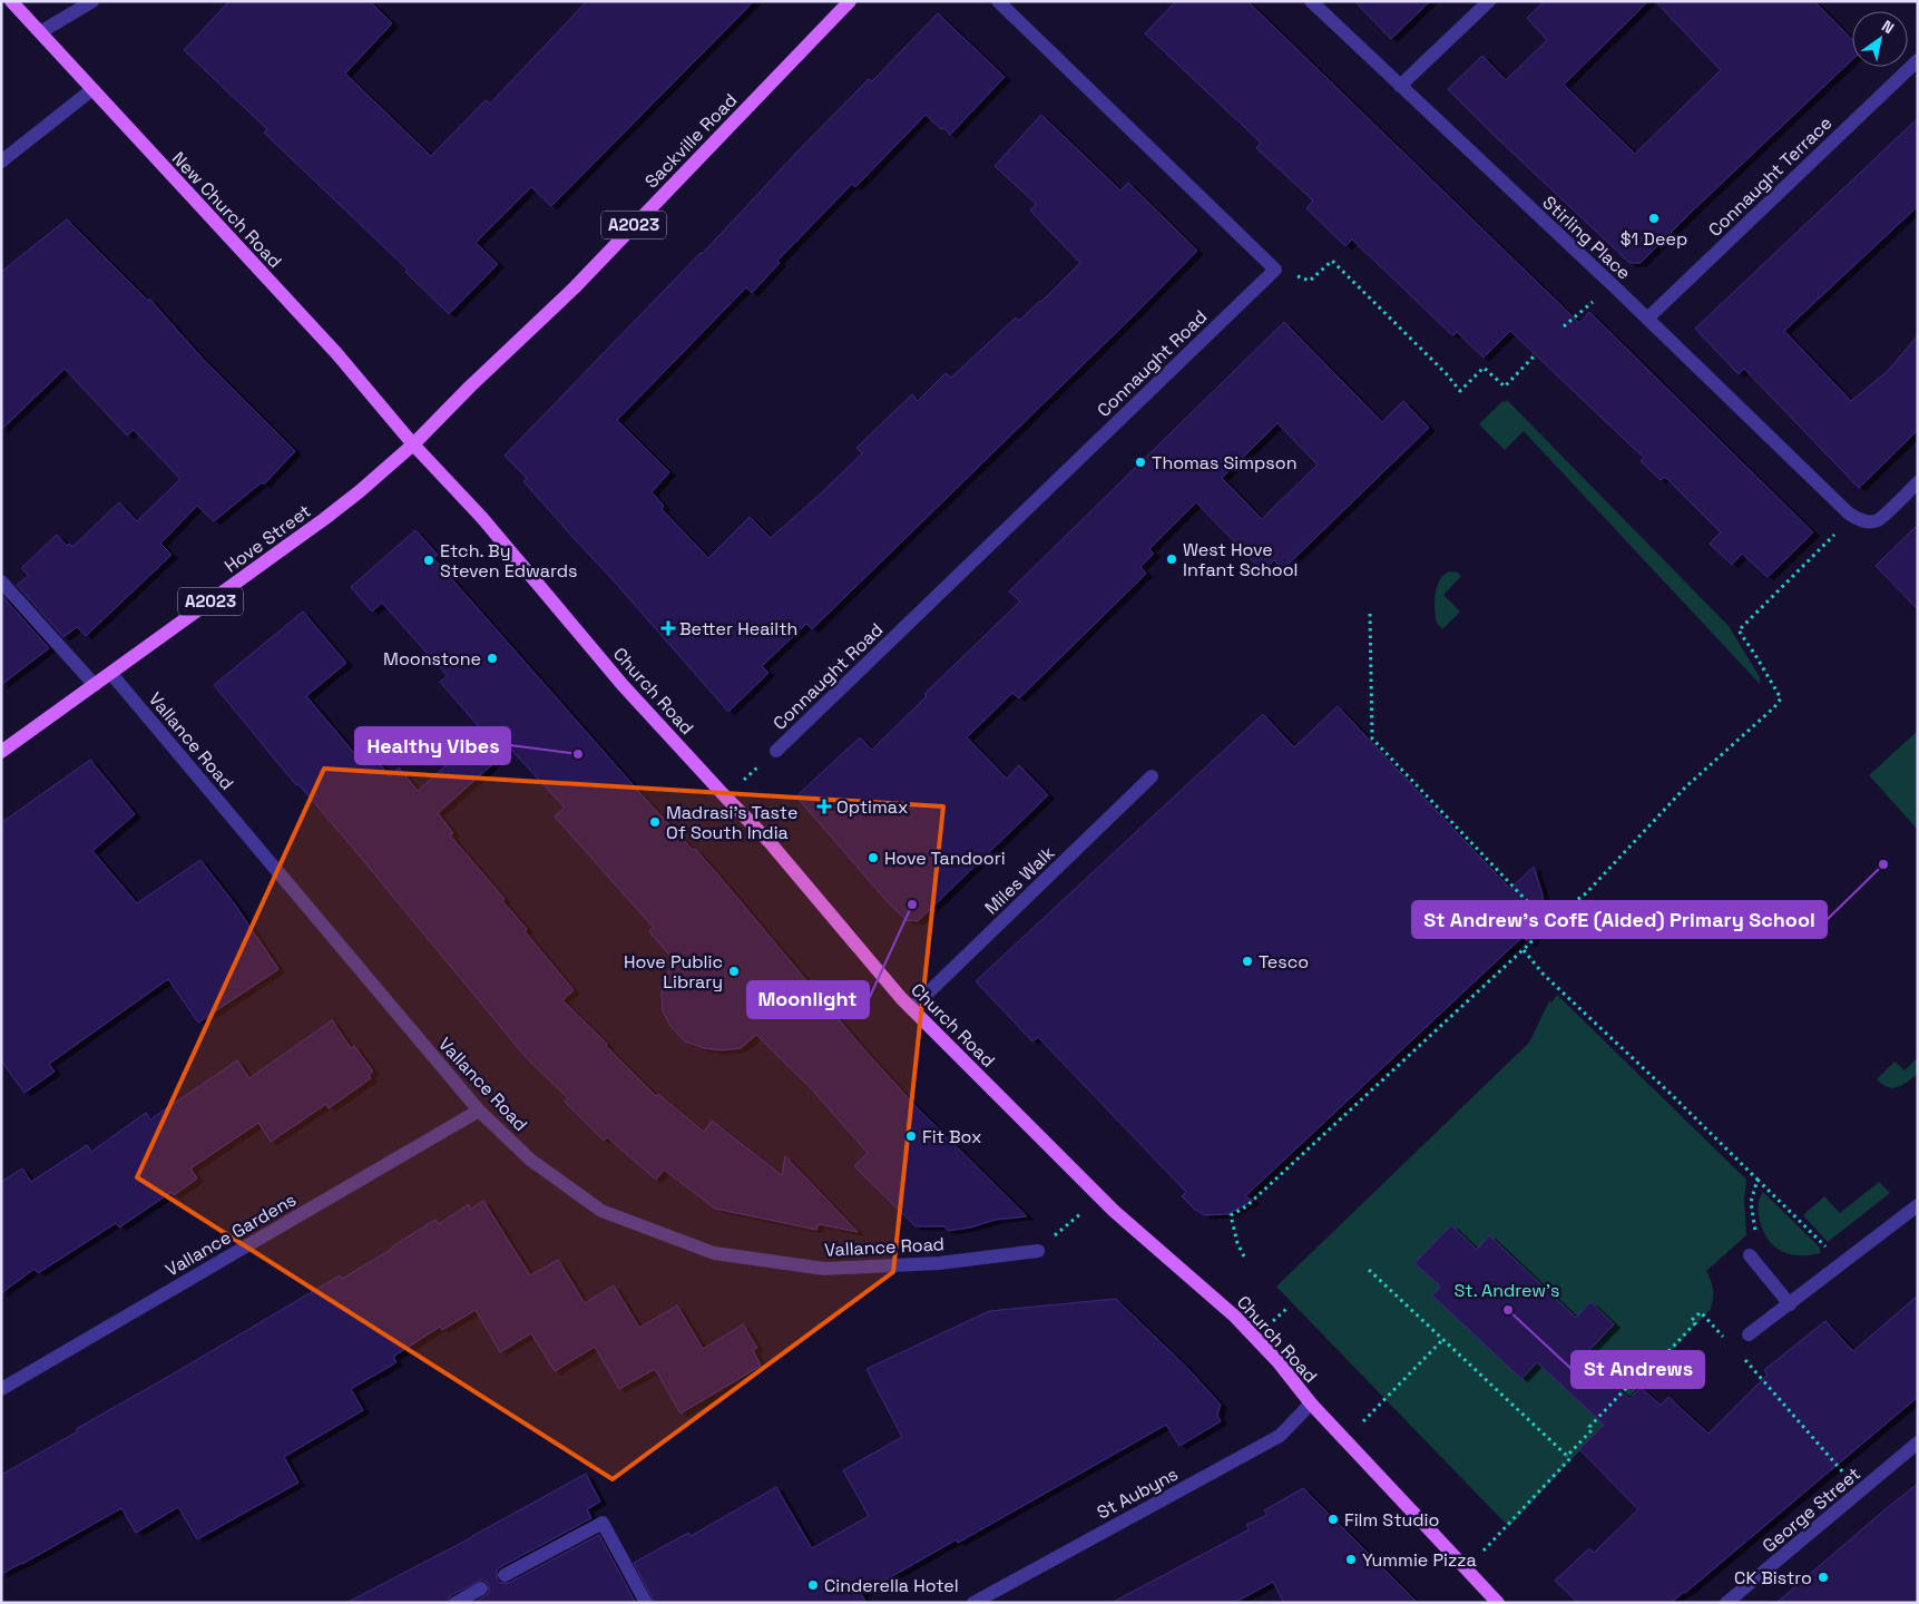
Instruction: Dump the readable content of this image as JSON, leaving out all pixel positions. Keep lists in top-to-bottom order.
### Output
{
  "streets": {
    "main road": [
      "Sackville Road",
      "New Church Road",
      "A2023",
      "Hove Street",
      "Church Road"
    ],
    "street": [
      "Connaught Terrace",
      "Stirling Place",
      "Connaught Road",
      "Vallance Road",
      "Miles Walk",
      "Vallance Gardens",
      "St Aubyns",
      "George Street"
    ]
  },
  "crossings": [
    ["Sackville Road", "New Church Road"],
    ["Sackville Road", "Hove Street"],
    ["Sackville Road", "Church Road"],
    ["Connaught Terrace", "Stirling Place"],
    ["New Church Road", "Hove Street"],
    ["New Church Road", "Church Road"],
    ["Hove Street", "Church Road"],
    ["Hove Street", "Vallance Road"],
    ["Church Road", "Miles Walk"],
    ["Church Road", "St Aubyns"],
    ["Vallance Road", "Vallance Gardens"]
  ],
  "parks": ["St. Andrew's"],
  "places": {
    "other": [
      "$1 Deep",
      "Thomas Simpson",
      "West Hove Infant School",
      "Etch. By Steven Edwards",
      "Moonstone",
      "Healthy Vibes",
      "Madrasi's Taste Of South India",
      "Hove Tandoori",
      "St Andrew's CofE (Aided) Primary School",
      "Moonlight",
      "Tesco",
      "Hove Public Library",
      "Fit Box",
      "St Andrews",
      "Film Studio",
      "Yummie Pizza",
      "CK Bistro",
      "Cinderella Hotel"
    ],
    "health": ["Better Heailth", "Optimax"]
  },
  "north": "top right"
}
